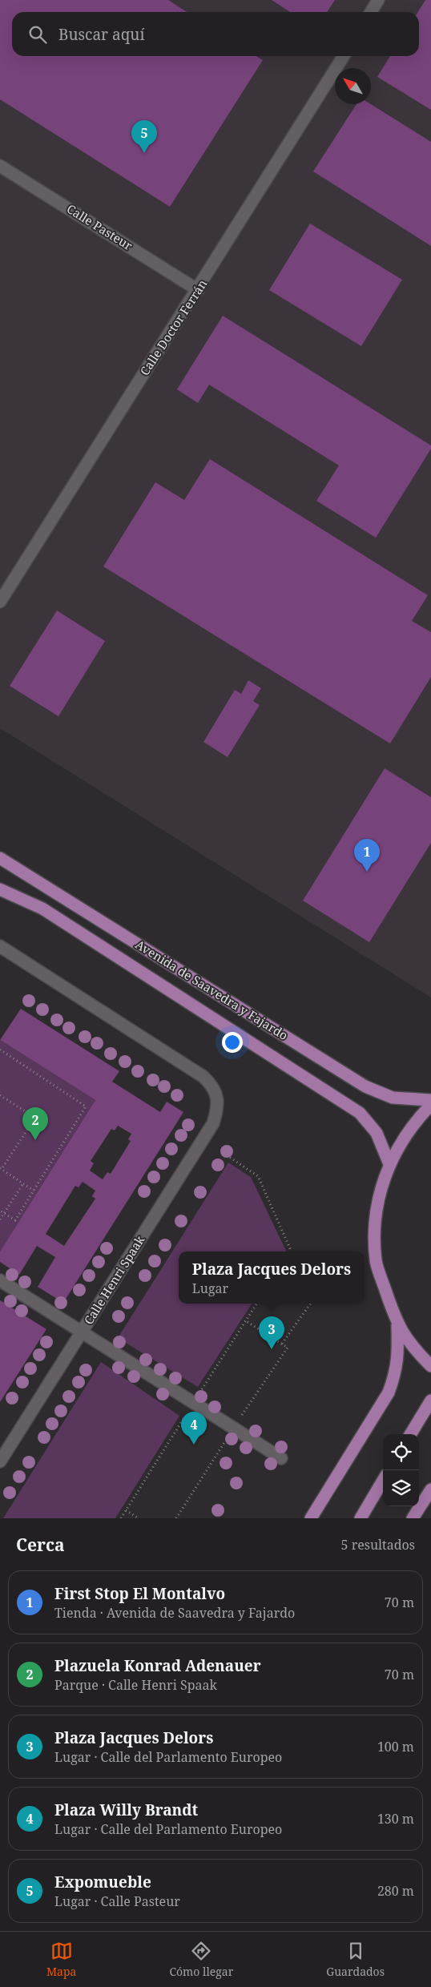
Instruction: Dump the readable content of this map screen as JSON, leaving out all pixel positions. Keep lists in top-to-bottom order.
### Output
{
  "streets": {
    "highway": ["Avenida de Saavedra y Fajardo"],
    "street": ["Calle Pasteur", "Calle Doctor Ferrán", "Calle Henri Spaak"]
  },
  "crossings": [
    ["Calle Pasteur", "Calle Doctor Ferrán"]
  ],
  "north": "top left",
  "page": {
    "search": "Buscar aquí",
    "pins": [
      "5",
      "1",
      "2",
      "3",
      "4"
    ],
    "popup": ["Plaza Jacques Delors", "Lugar"],
    "heading": ["Cerca", "5 resultados"],
    "list": [
      {
        "mark": "1",
        "name": "First Stop El Montalvo",
        "note": "Tienda · Avenida de Saavedra y Fajardo",
        "value": "70 m"
      },
      {
        "mark": "2",
        "name": "Plazuela Konrad Adenauer",
        "note": "Parque · Calle Henri Spaak",
        "value": "70 m"
      },
      {
        "mark": "3",
        "name": "Plaza Jacques Delors",
        "note": "Lugar · Calle del Parlamento Europeo",
        "value": "100 m"
      },
      {
        "mark": "4",
        "name": "Plaza Willy Brandt",
        "note": "Lugar · Calle del Parlamento Europeo",
        "value": "130 m"
      },
      {
        "mark": "5",
        "name": "Expomueble",
        "note": "Lugar · Calle Pasteur",
        "value": "280 m"
      }
    ],
    "nav": ["Mapa", "Cómo llegar", "Guardados"]
  }
}
